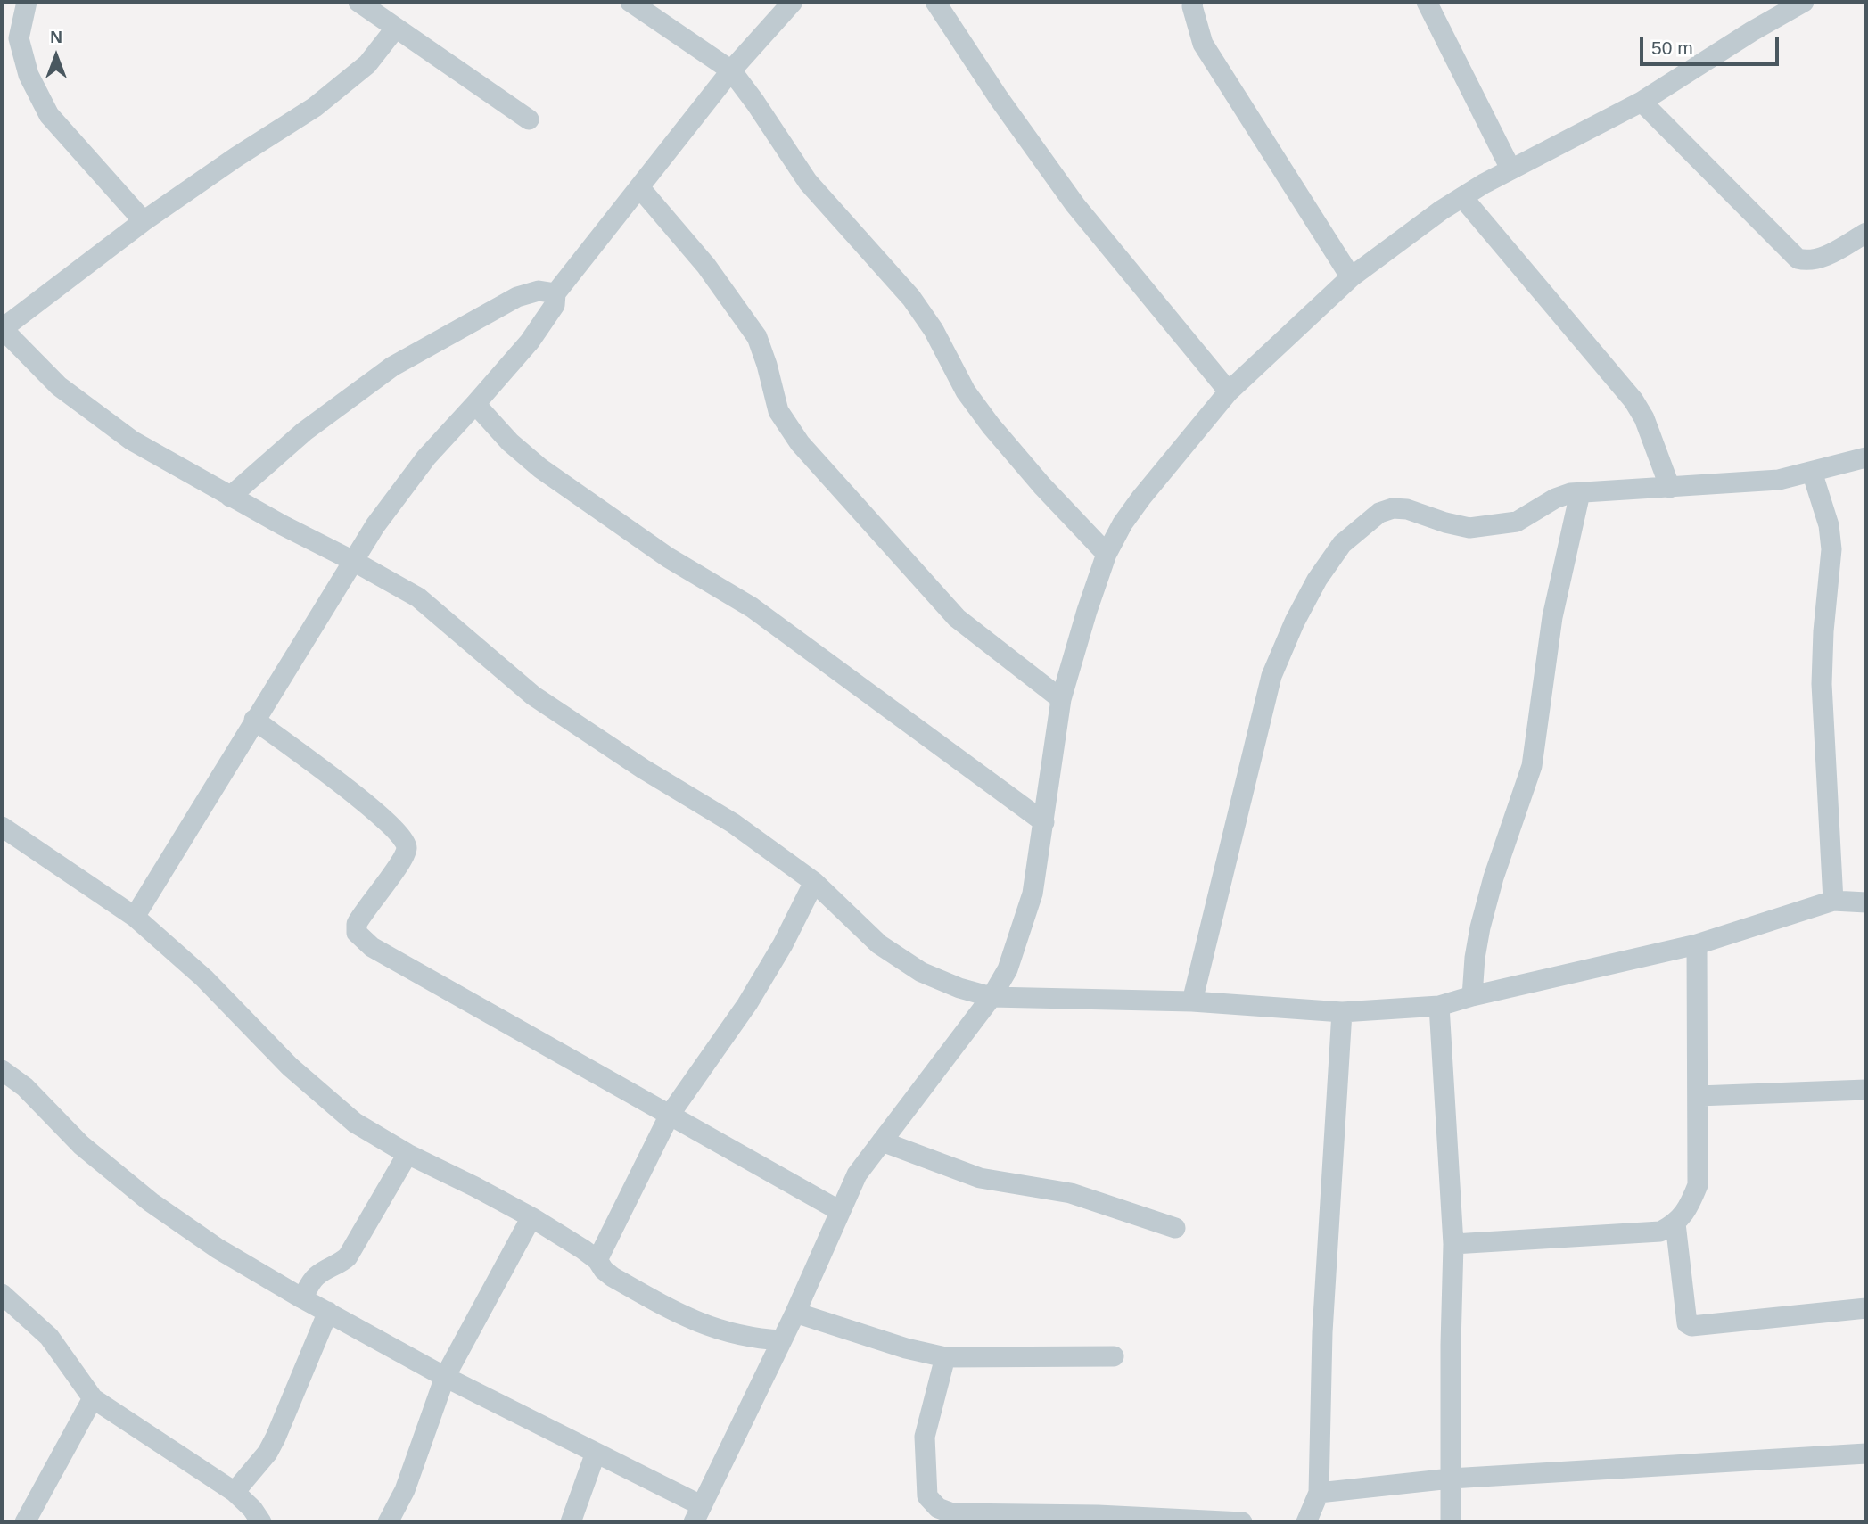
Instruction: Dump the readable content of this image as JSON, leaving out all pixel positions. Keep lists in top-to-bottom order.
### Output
{
  "scale_bar": "50 m",
  "north": "top"
}
